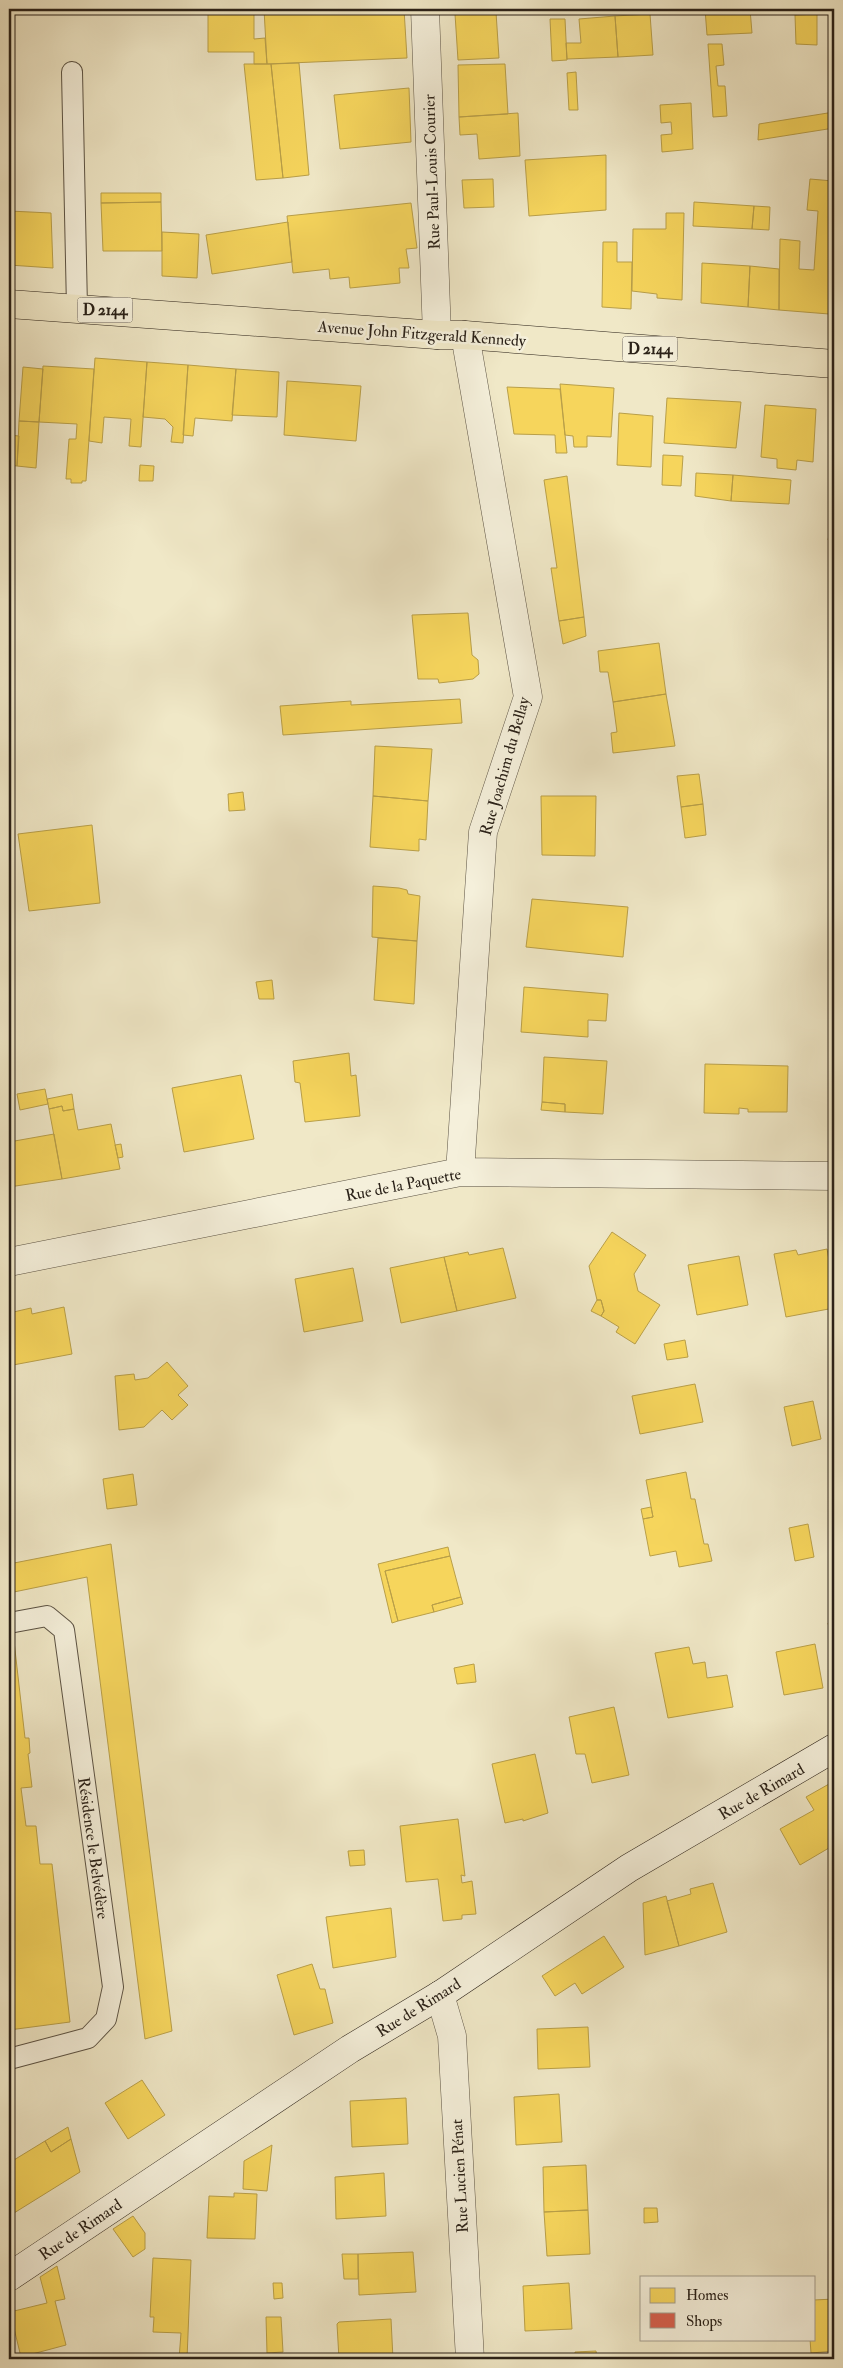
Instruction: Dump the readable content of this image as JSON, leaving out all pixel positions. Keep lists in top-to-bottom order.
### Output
{
  "streets": {
    "main road": ["D 2144", "Avenue John Fitzgerald Kennedy"],
    "street": [
      "Rue Paul-Louis Courier",
      "Rue Joachim du Bellay",
      "Rue de la Paquette",
      "Rue de Rimard",
      "Rue Lucien Pénat"
    ],
    "lane": ["Résidence le Belvédère"]
  },
  "crossings": [
    ["Rue Paul-Louis Courier", "Avenue John Fitzgerald Kennedy"],
    ["Avenue John Fitzgerald Kennedy", "Rue Joachim du Bellay"],
    ["Rue Joachim du Bellay", "Rue de la Paquette"],
    ["Rue de Rimard", "Rue Lucien Pénat"]
  ],
  "legend": ["Homes", "Shops"]
}
